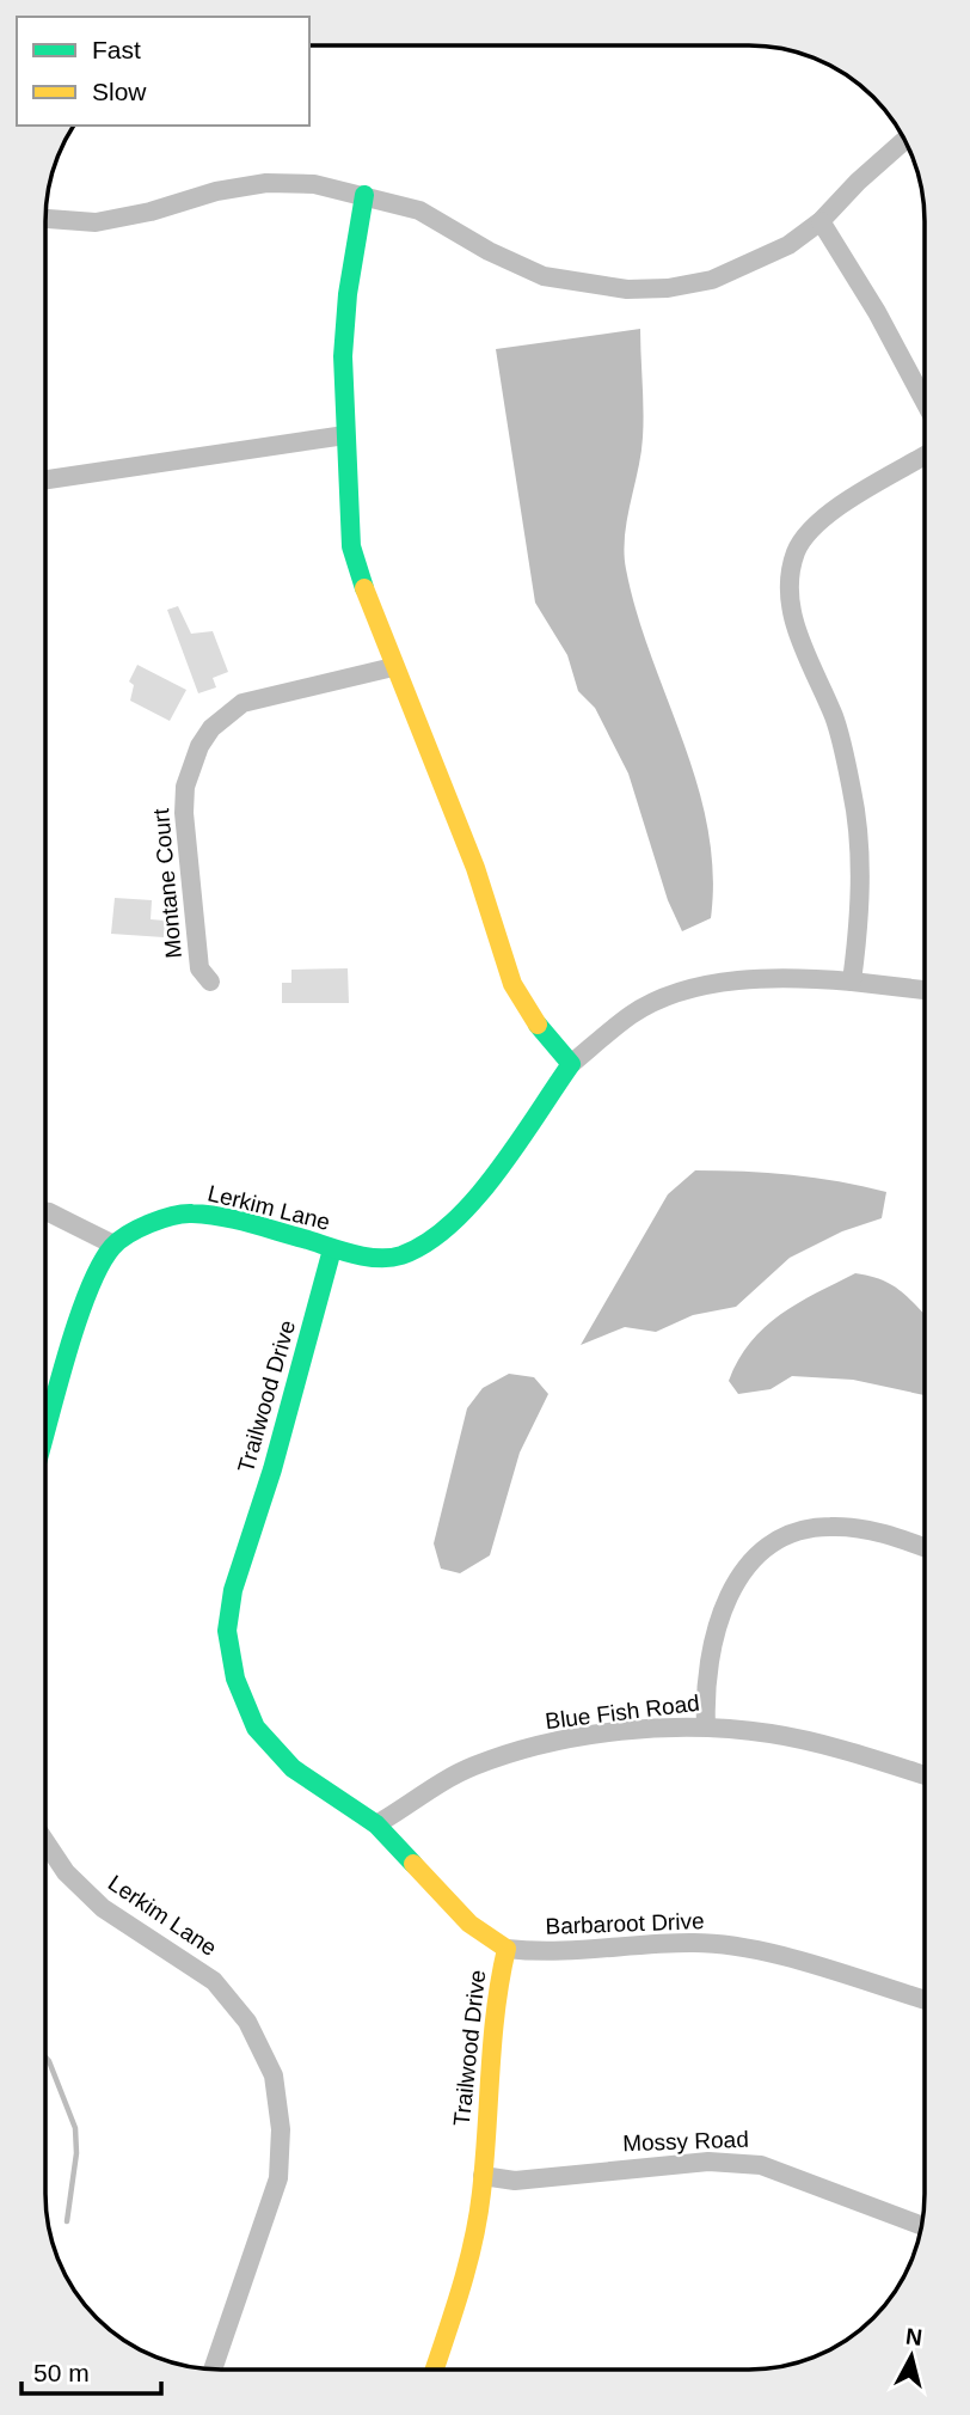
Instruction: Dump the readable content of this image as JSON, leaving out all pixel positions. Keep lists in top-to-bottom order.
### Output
{
  "streets": {
    "street": [
      "Montane Court",
      "Lerkim Lane",
      "Trailwood Drive",
      "Blue Fish Road",
      "Barbaroot Drive",
      "Mossy Road"
    ]
  },
  "crossings": [
    ["Lerkim Lane", "Trailwood Drive"],
    ["Trailwood Drive", "Blue Fish Road"],
    ["Trailwood Drive", "Barbaroot Drive"],
    ["Trailwood Drive", "Mossy Road"]
  ],
  "legend": ["Fast", "Slow"],
  "scale_bar": "50 m",
  "north": "top"
}
